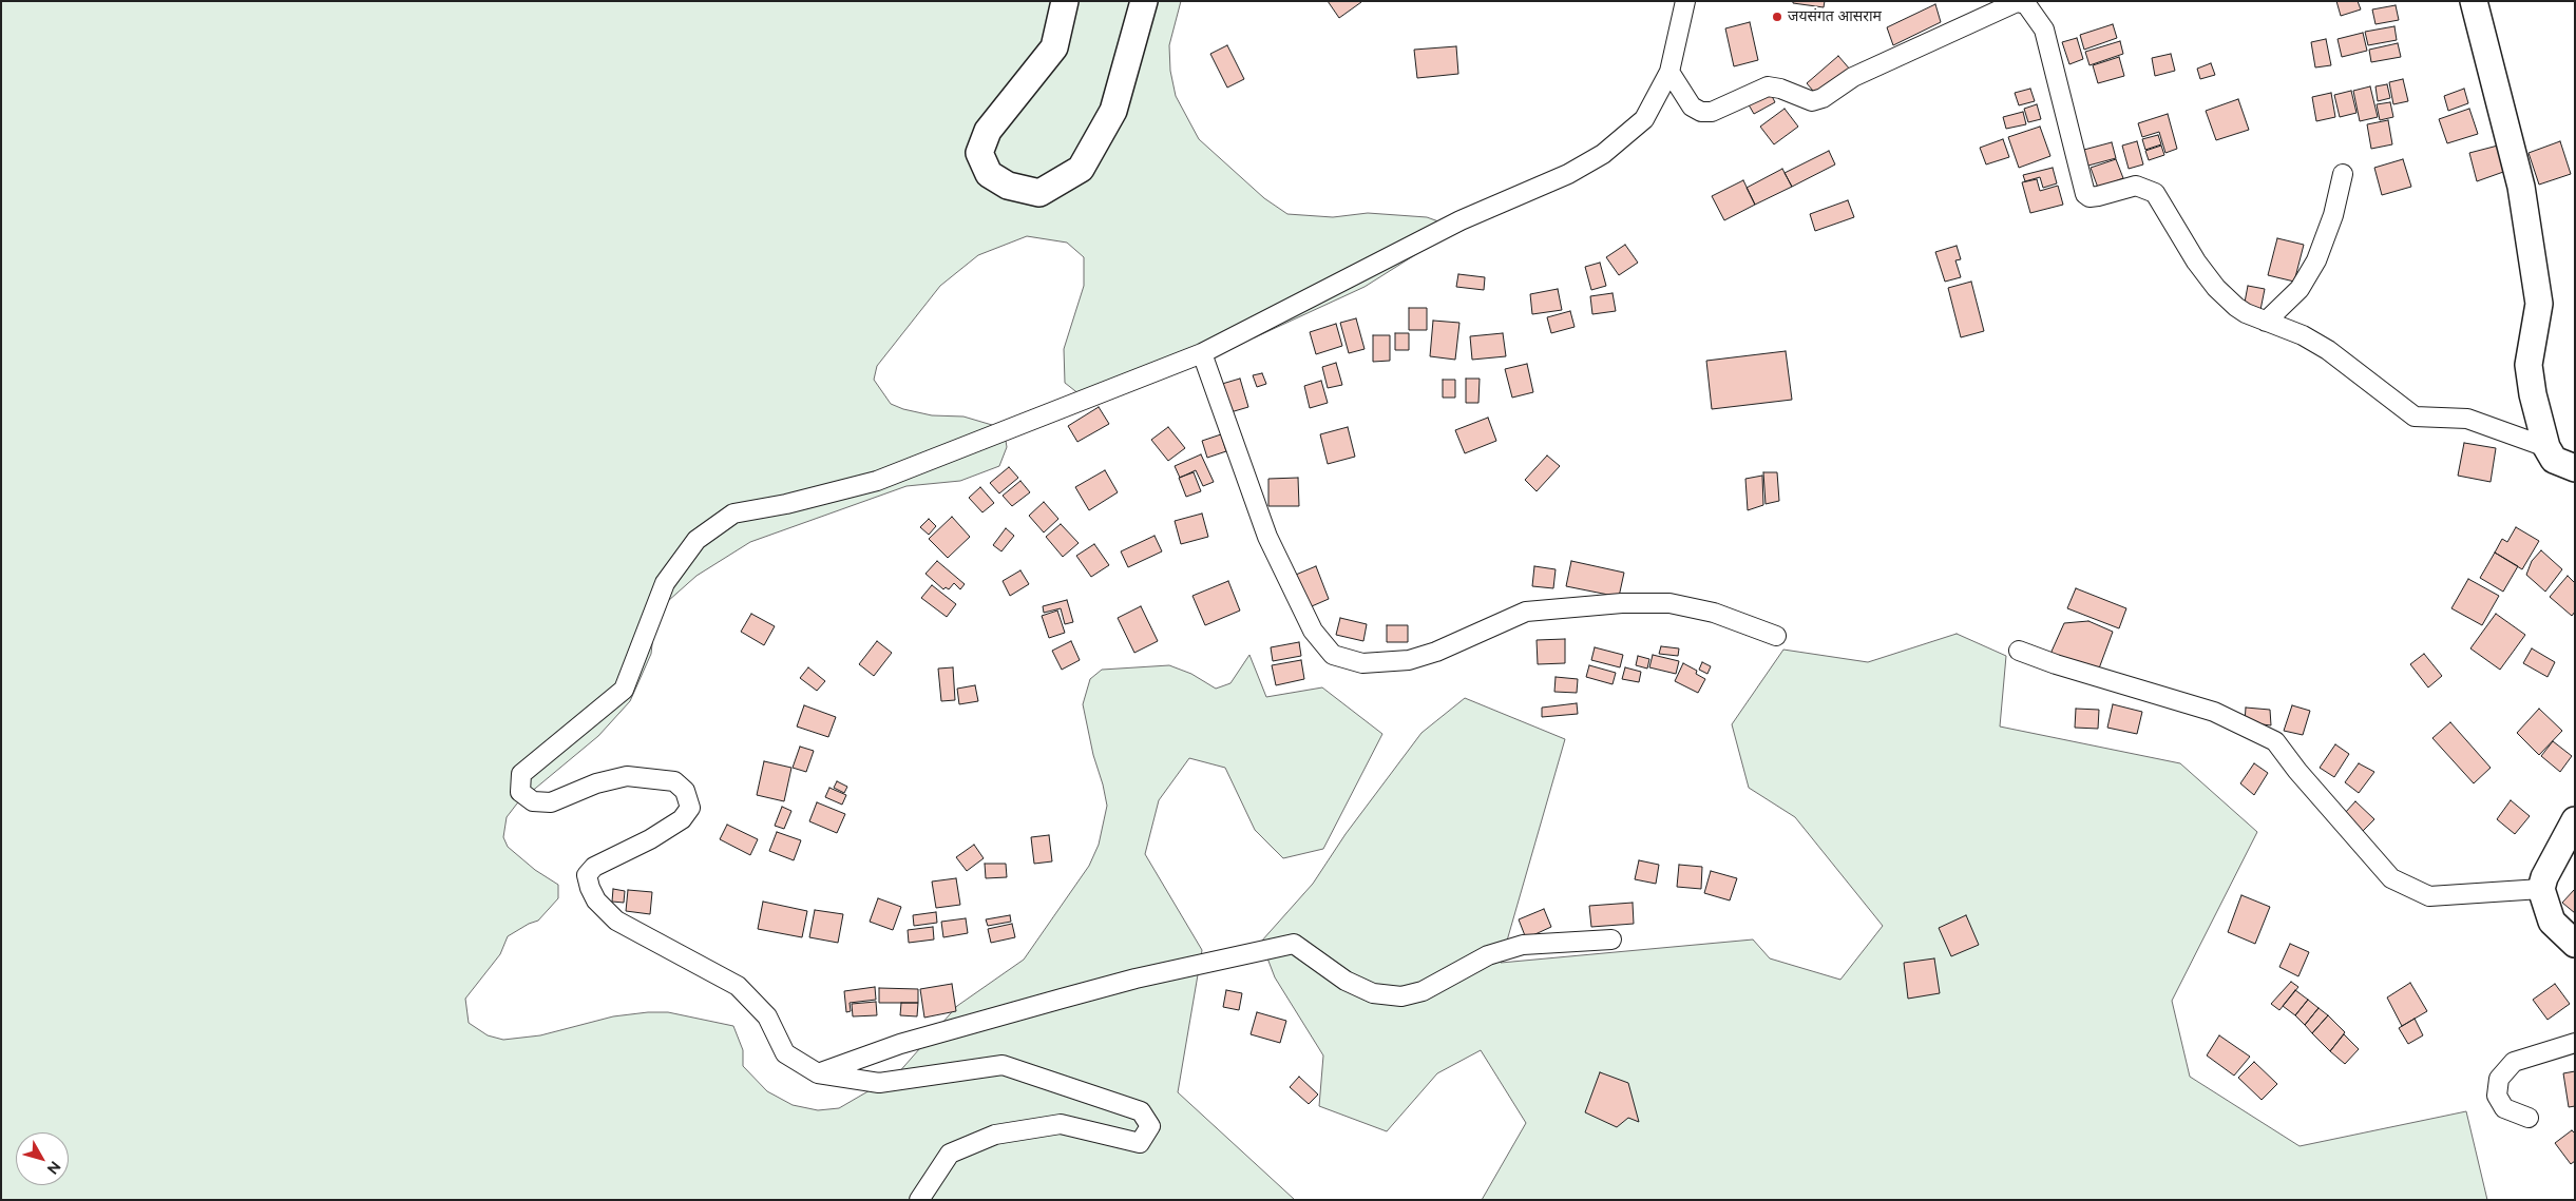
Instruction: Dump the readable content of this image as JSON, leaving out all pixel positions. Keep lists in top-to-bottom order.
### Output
{
  "places": ["जयसंगत आसराम"],
  "north": "bottom right"
}
